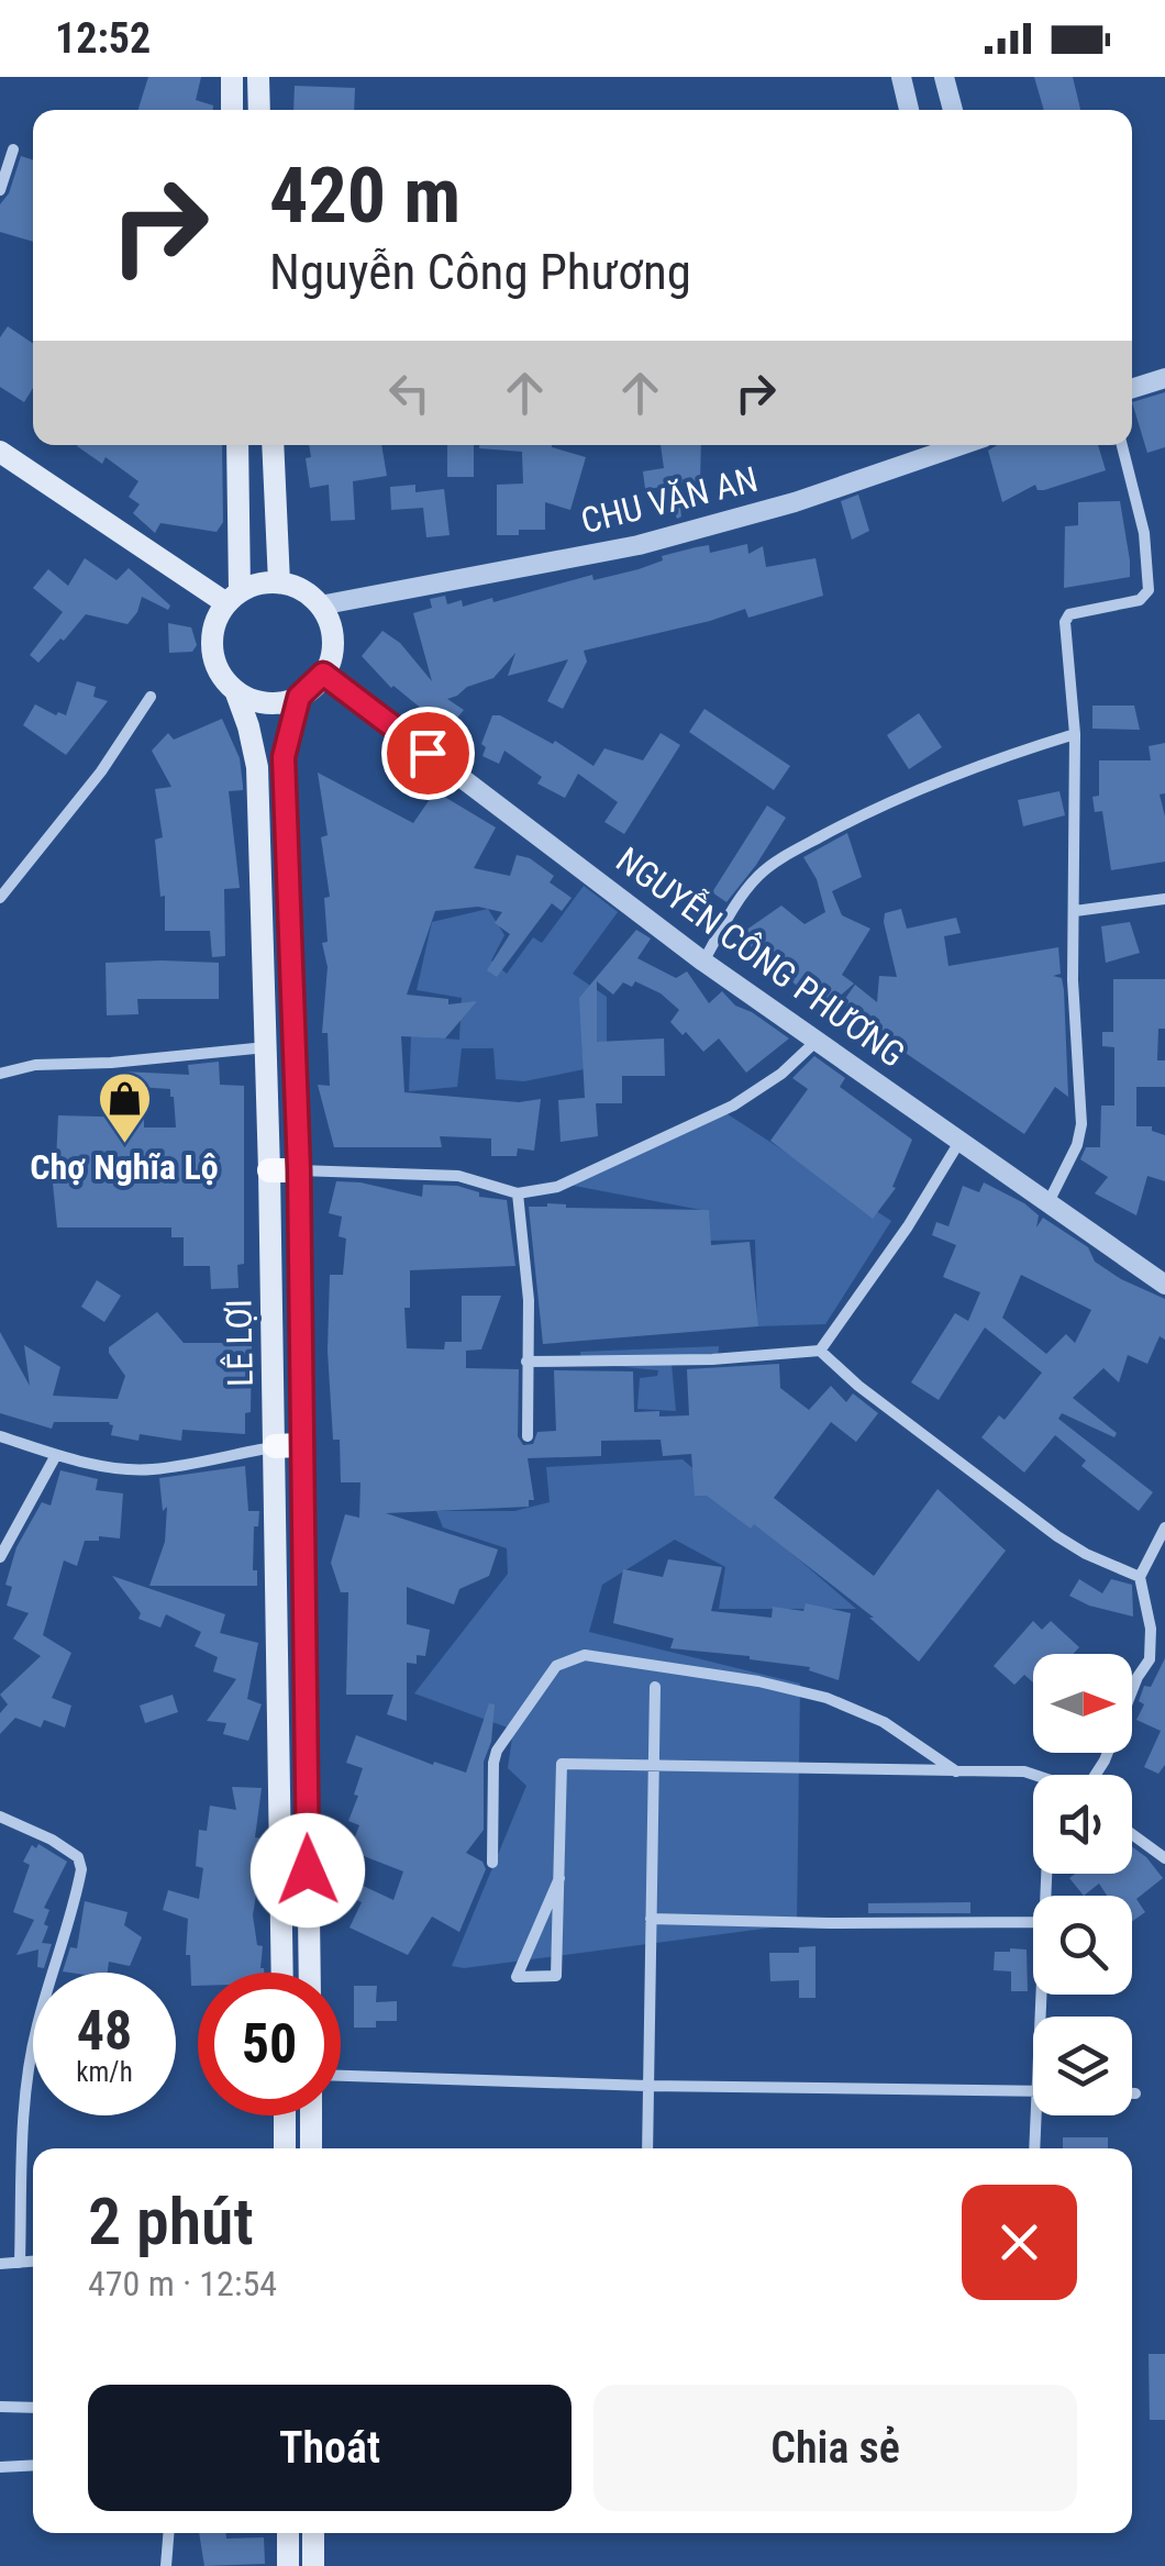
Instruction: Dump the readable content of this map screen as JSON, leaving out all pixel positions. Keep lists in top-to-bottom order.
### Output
{
  "streets": {
    "main road": ["LÊ LỢI"],
    "street": ["CHU VĂN AN", "NGUYỄN CÔNG PHƯƠNG"]
  },
  "crossings": [
    ["CHU VĂN AN", "NGUYỄN CÔNG PHƯƠNG"],
    ["CHU VĂN AN", "LÊ LỢI"],
    ["NGUYỄN CÔNG PHƯƠNG", "LÊ LỢI"]
  ],
  "places": {
    "shop": ["Chợ Nghĩa Lộ"]
  },
  "north": "right",
  "page": {
    "status": "12:52",
    "turn": ["420 m", "Nguyễn Công Phương"],
    "speed": "48 km/h",
    "limit": "50",
    "heading": ["2 phút", "470 m · 12:54"],
    "buttons": ["Thoát", "Chia sẻ"]
  }
}
